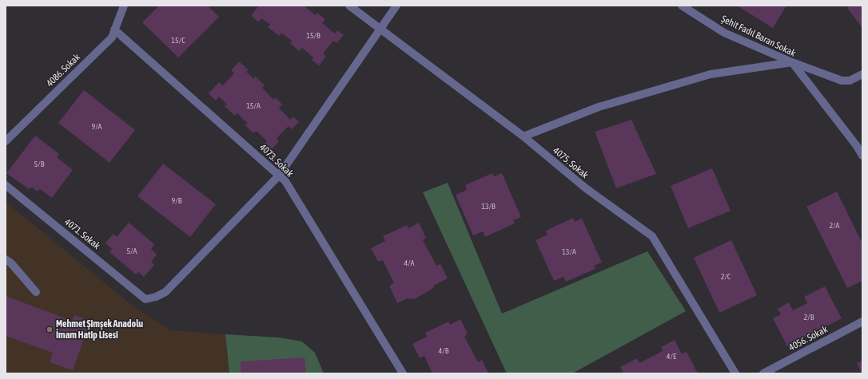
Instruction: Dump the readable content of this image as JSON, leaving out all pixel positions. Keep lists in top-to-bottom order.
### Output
{
  "streets": {
    "street": [
      "Şehit Fadıl Baran Sokak",
      "4086. Sokak",
      "4073. Sokak",
      "4075. Sokak",
      "4071. Sokak",
      "4056. Sokak"
    ]
  },
  "crossings": [
    ["4086. Sokak", "4073. Sokak"],
    ["4073. Sokak", "4071. Sokak"]
  ],
  "places": ["Mehmet Şimşek Anadolu İmam Hatip Lisesi"],
  "house_numbers": [
    "15/B",
    "15/C",
    "15/A",
    "9/A",
    "5/B",
    "9/B",
    "13/B",
    "2/A",
    "5/A",
    "13/A",
    "4/A",
    "2/C",
    "2/B",
    "4/B",
    "4/E"
  ]
}
